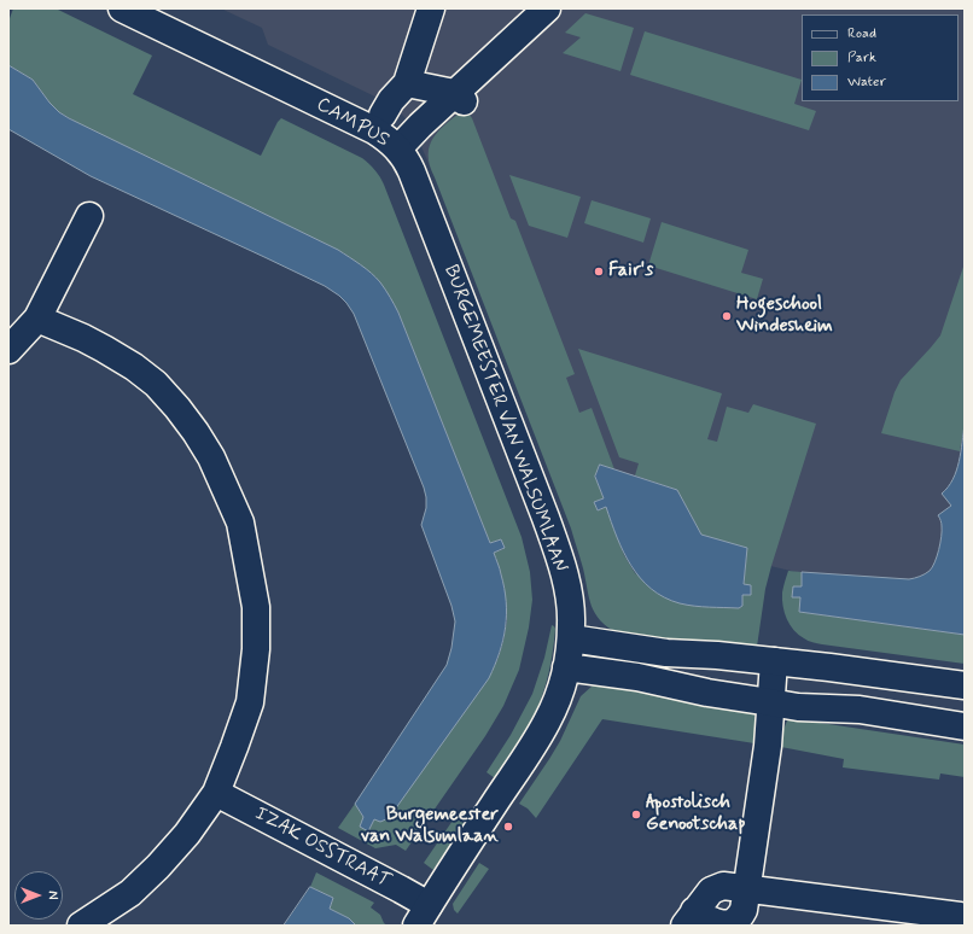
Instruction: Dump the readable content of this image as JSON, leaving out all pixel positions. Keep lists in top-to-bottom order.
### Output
{
  "streets": {
    "street": ["CAMPUS", "BURGEMEESTER VAN WALSUMLAAN", "IZAK OSSTRAAT"]
  },
  "crossings": [
    ["CAMPUS", "BURGEMEESTER VAN WALSUMLAAN"],
    ["BURGEMEESTER VAN WALSUMLAAN", "IZAK OSSTRAAT"]
  ],
  "places": [
    "Fair's",
    "Hogeschool Windesheim",
    "Apostolisch Genootschap",
    "Burgemeester van Walsumlaan"
  ],
  "legend": ["Road", "Park", "Water"],
  "north": "right"
}
